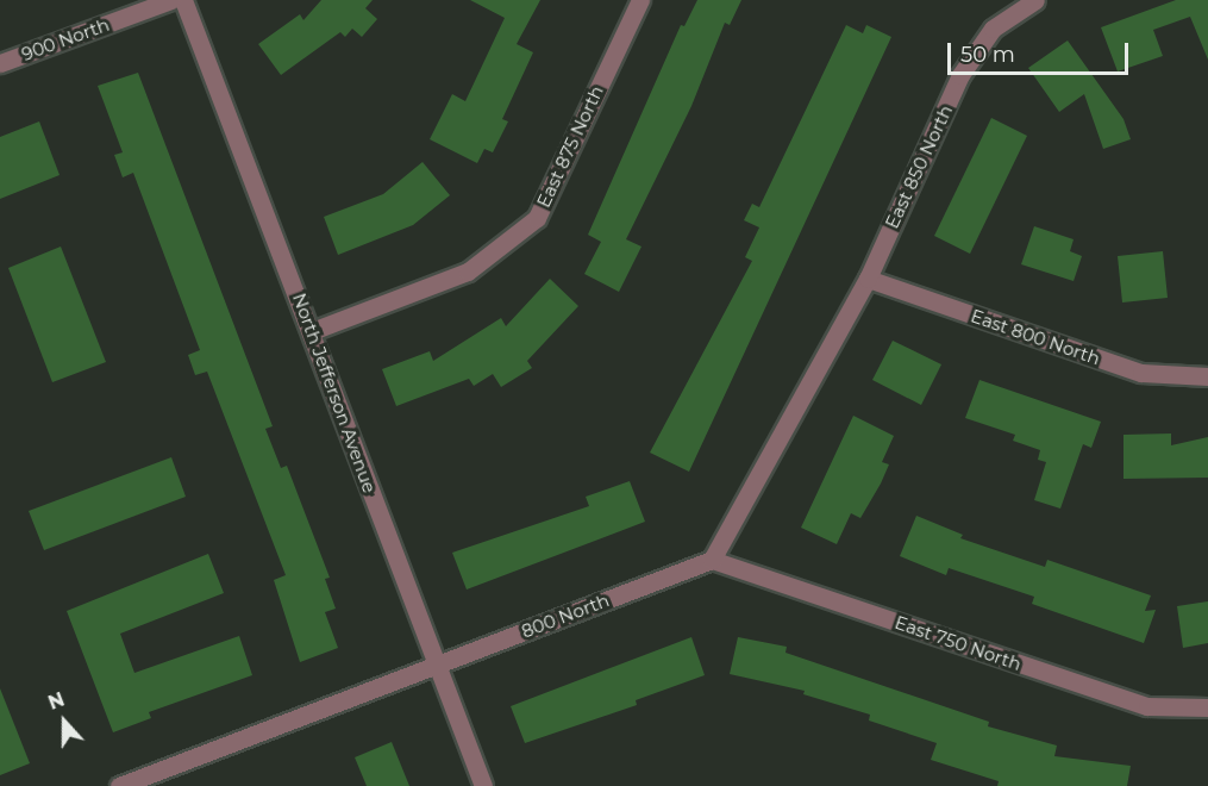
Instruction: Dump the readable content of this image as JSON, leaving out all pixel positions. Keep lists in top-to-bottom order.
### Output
{
  "streets": {
    "street": [
      "900 North",
      "East 875 North",
      "East 850 North",
      "East 800 North",
      "North Jefferson Avenue",
      "800 North",
      "East 750 North"
    ]
  },
  "crossings": [
    ["East 875 North", "North Jefferson Avenue"],
    ["East 850 North", "East 800 North"],
    ["North Jefferson Avenue", "800 North"],
    ["800 North", "East 750 North"]
  ],
  "scale_bar": "50 m",
  "north": "top"
}
